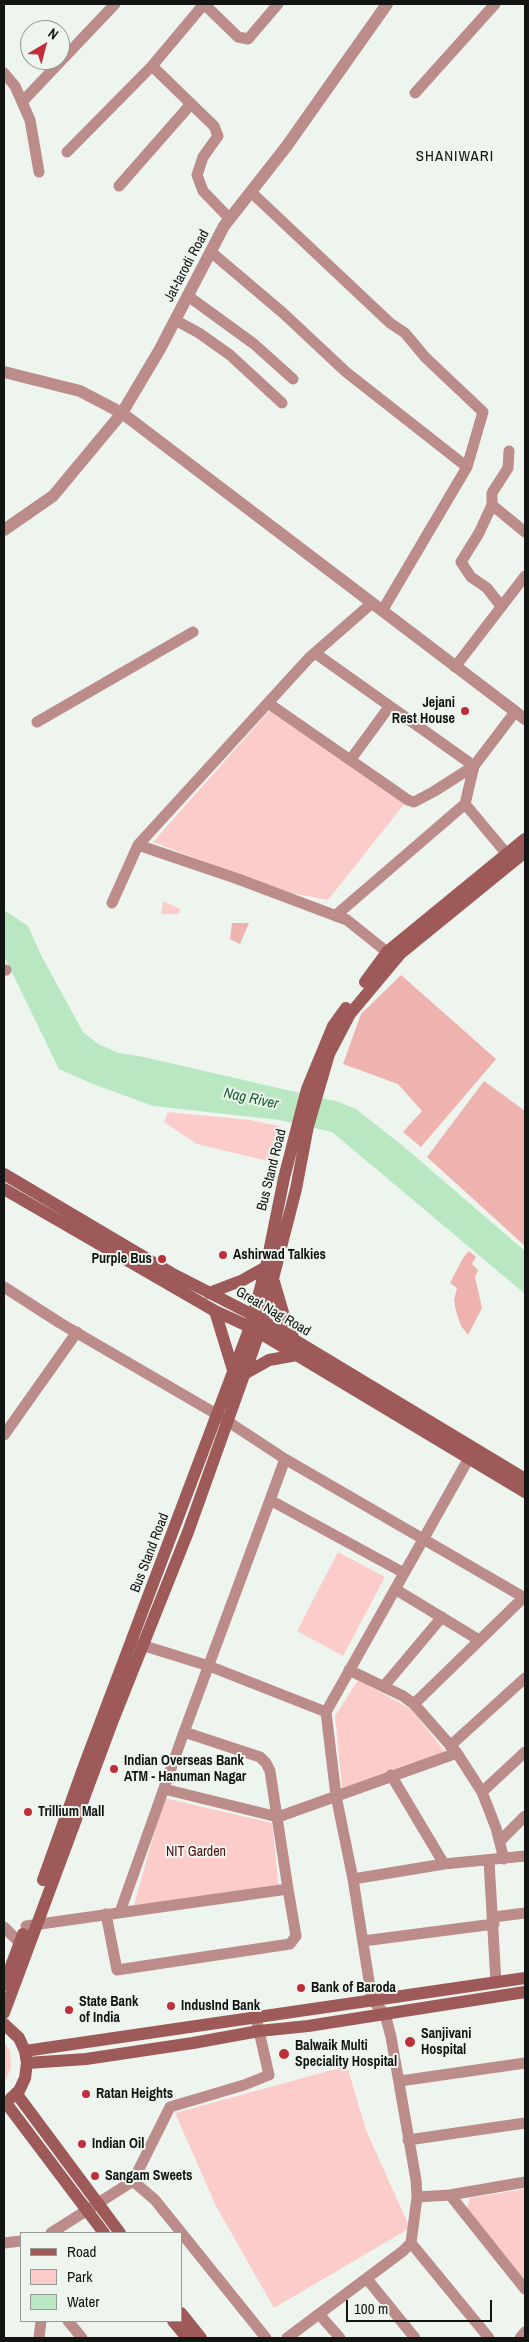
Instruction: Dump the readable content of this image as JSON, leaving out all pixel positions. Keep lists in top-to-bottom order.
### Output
{
  "streets": {
    "main road": ["Bus Stand Road", "Great Nag Road"],
    "street": ["Jat-tarodi Road"]
  },
  "crossings": [
    ["Bus Stand Road", "Great Nag Road"]
  ],
  "districts": ["SHANIWARI"],
  "water": ["Nag River"],
  "parks": ["NIT Garden"],
  "places": [
    "Jejani Rest House",
    "Ashirwad Talkies",
    "Purple Bus",
    "Indian Overseas Bank ATM - Hanuman Nagar",
    "Trillium Mall",
    "Bank of Baroda",
    "IndusInd Bank",
    "State Bank of India",
    "Sanjivani Hospital",
    "Balwaik Multi Speciality Hospital",
    "Ratan Heights",
    "Indian Oil",
    "Sangam Sweets"
  ],
  "legend": ["Road", "Park", "Water"],
  "scale_bar": "100 m",
  "north": "top right"
}
